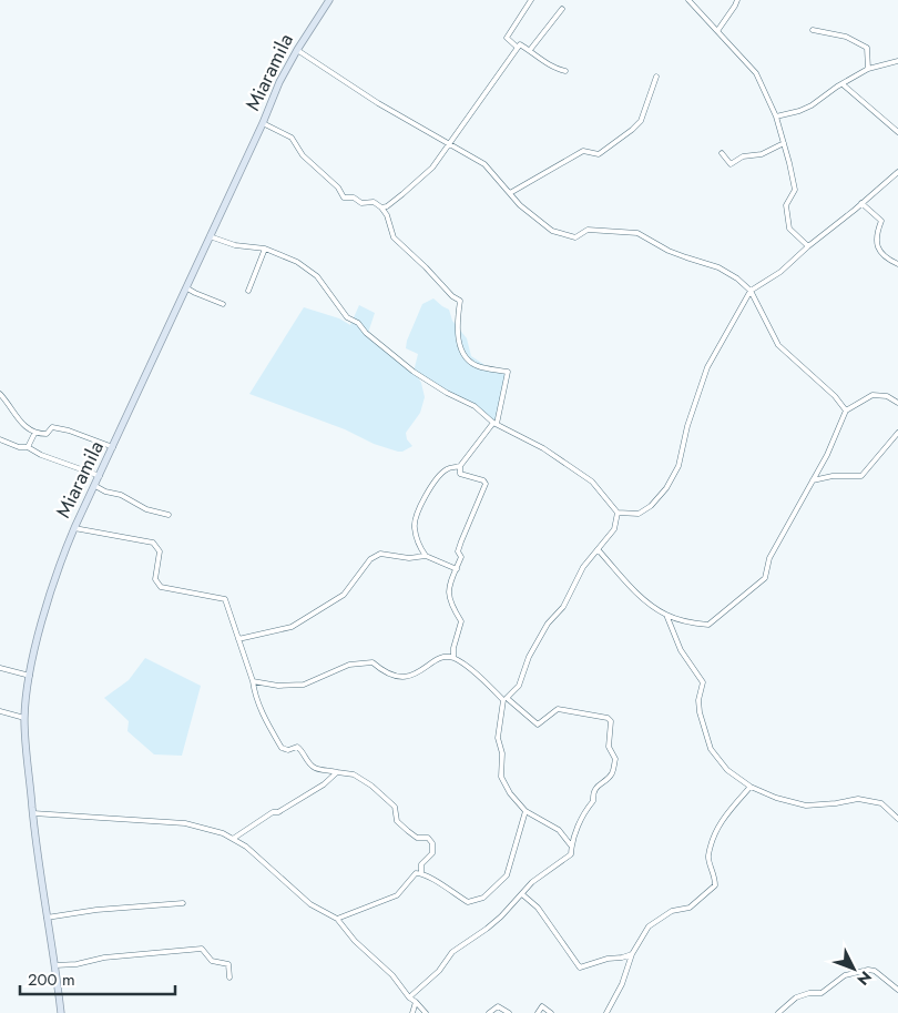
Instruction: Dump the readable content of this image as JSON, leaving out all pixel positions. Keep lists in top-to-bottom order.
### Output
{
  "streets": {
    "main road": ["Miaramila"]
  },
  "scale_bar": "200 m",
  "north": "bottom right"
}
